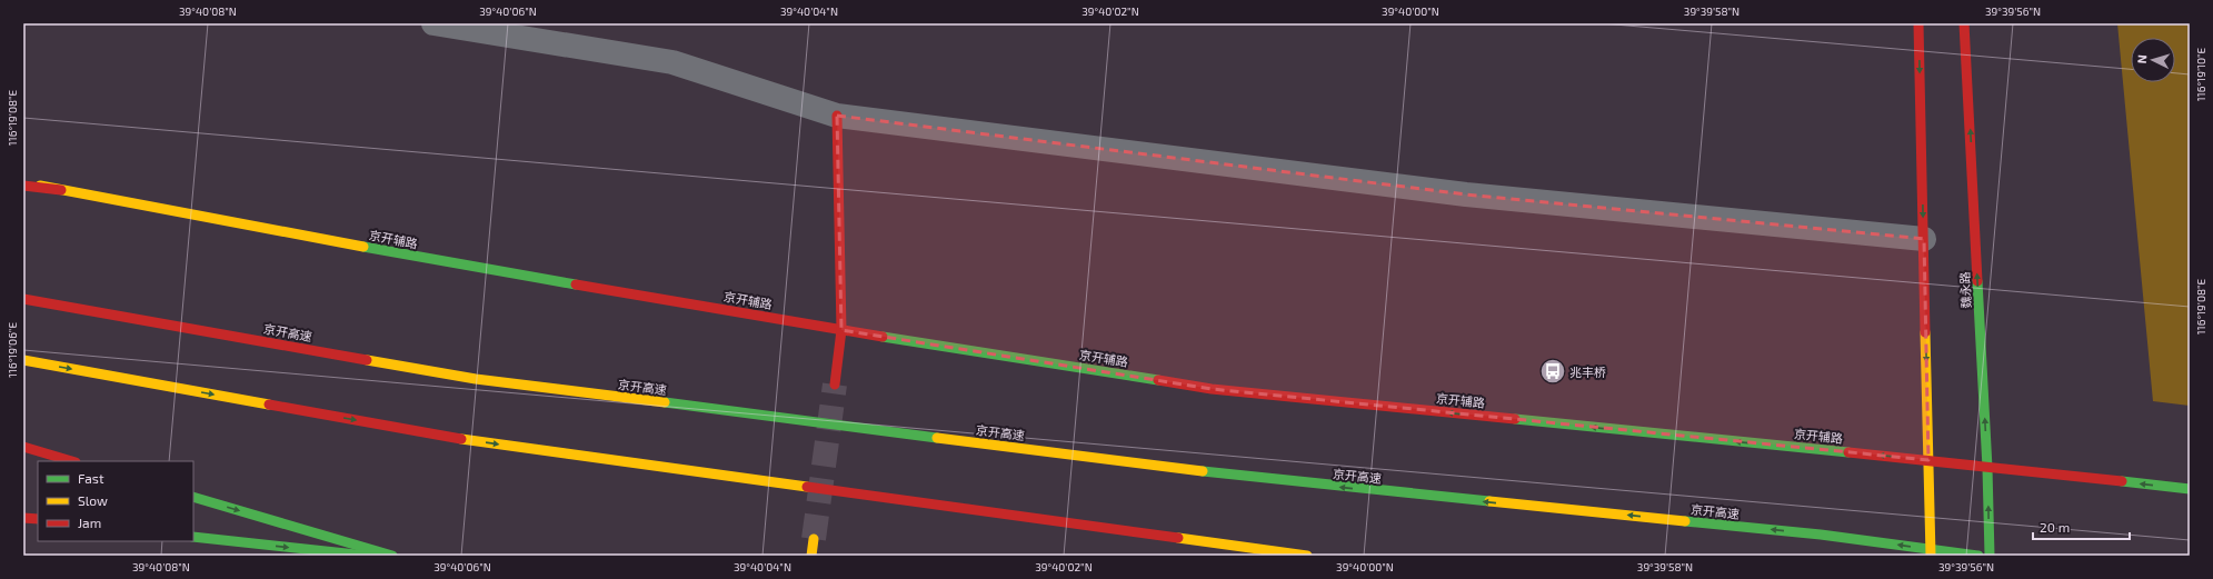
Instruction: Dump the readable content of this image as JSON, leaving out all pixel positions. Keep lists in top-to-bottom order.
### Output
{
  "streets": {
    "main road": ["京开辅路", "魏永路", "京开高速"]
  },
  "crossings": [
    ["京开辅路", "魏永路"]
  ],
  "one_way": ["京开辅路"],
  "places": {
    "bus stop": ["兆丰桥"]
  },
  "legend": ["Fast", "Slow", "Jam"],
  "scale_bar": "20 m",
  "north": "left",
  "coordinates": [
    "39°40'08\"N",
    "39°40'06\"N",
    "39°40'04\"N",
    "39°40'02\"N",
    "39°40'00\"N",
    "39°39'58\"N",
    "39°39'56\"N",
    "116°19'10\"E",
    "116°19'08\"E",
    "116°19'06\"E"
  ]
}
